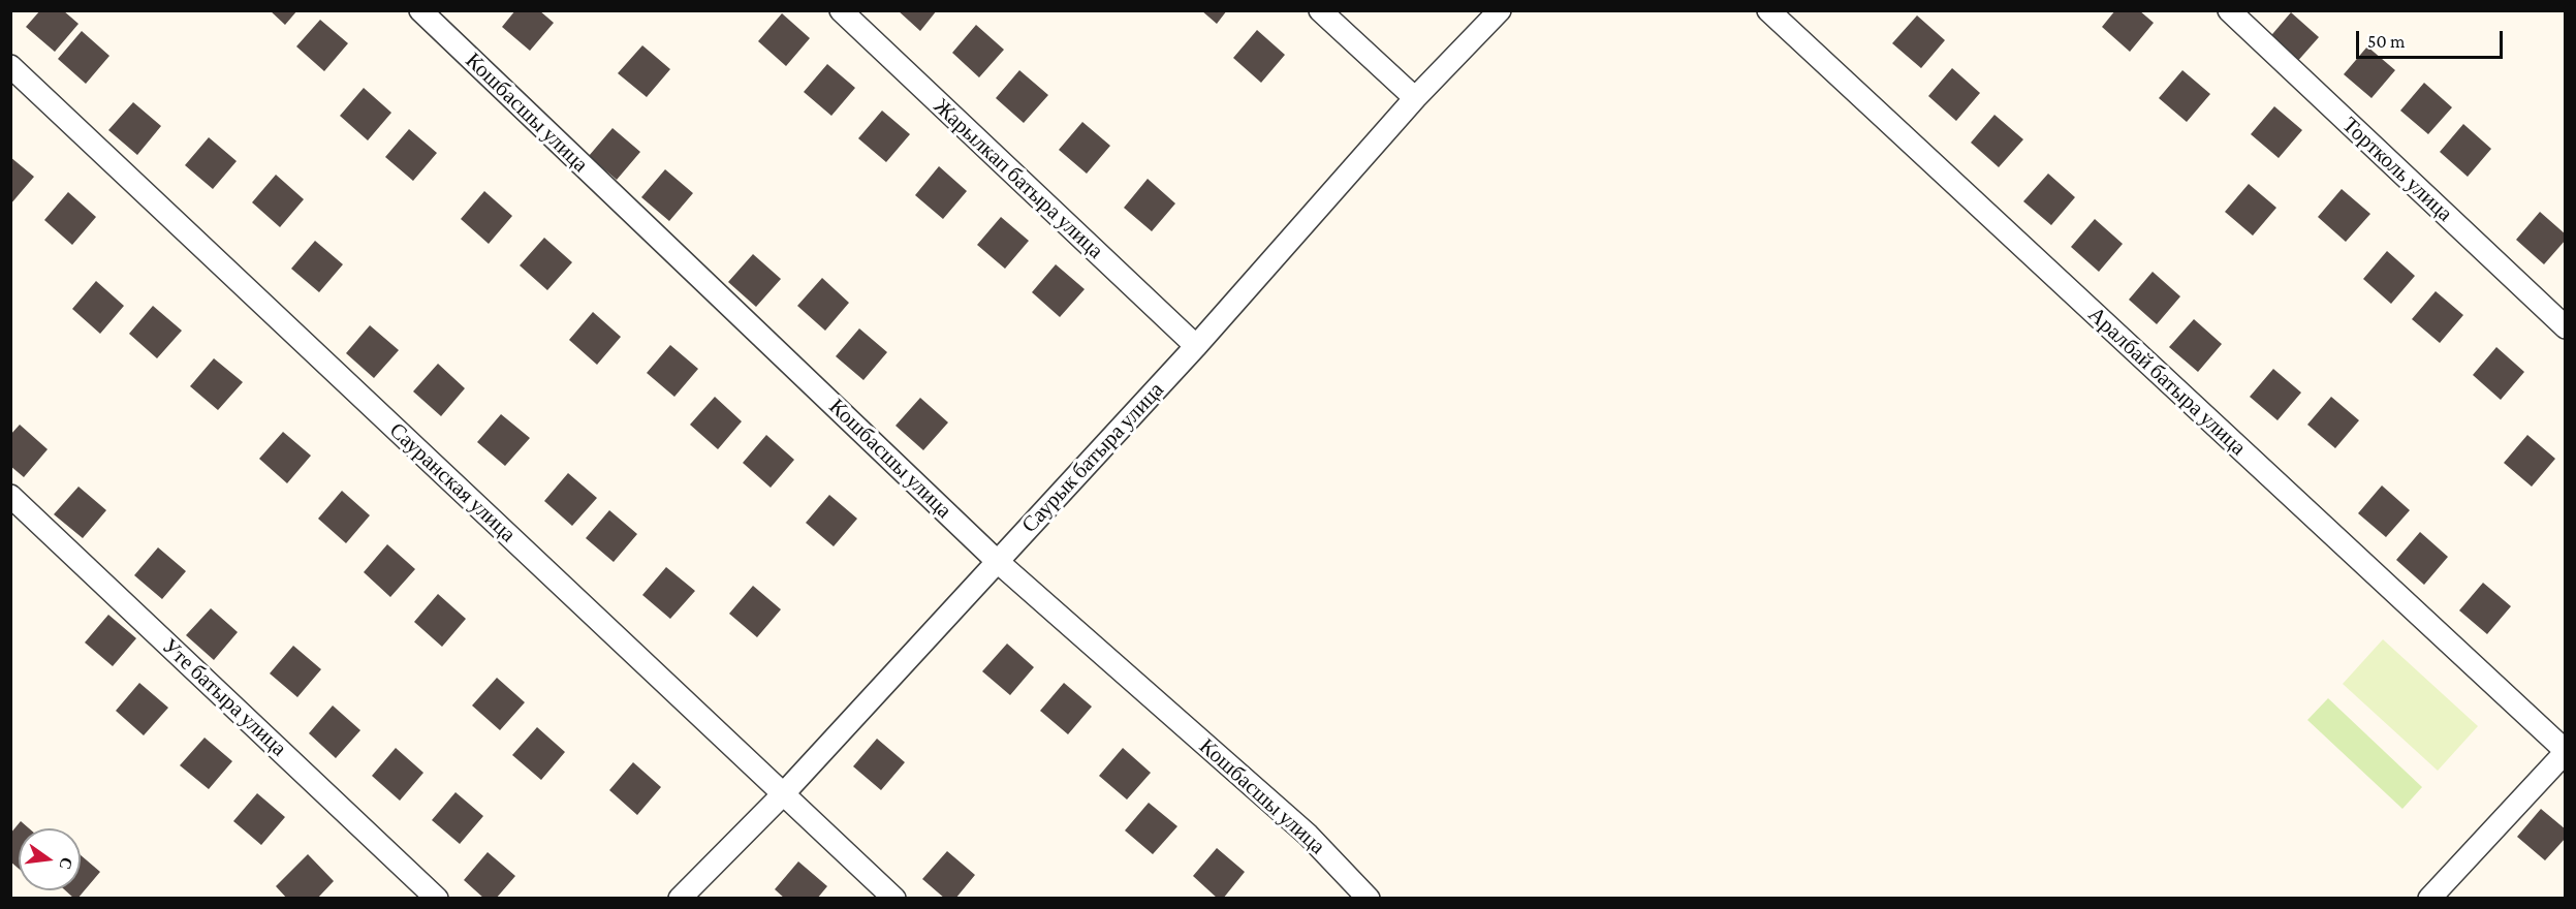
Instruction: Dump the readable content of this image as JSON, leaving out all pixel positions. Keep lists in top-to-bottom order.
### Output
{
  "streets": {
    "street": [
      "Кошбасшы улица",
      "Тортколь улица",
      "Жарылкап батыра улица",
      "Аралбай батыра улица",
      "Саурык батыра улица",
      "Сауранская улица",
      "Уте батыра улица"
    ]
  },
  "crossings": [
    ["Кошбасшы улица", "Саурык батыра улица"],
    ["Жарылкап батыра улица", "Саурык батыра улица"],
    ["Саурык батыра улица", "Сауранская улица"]
  ],
  "scale_bar": "50 m",
  "north": "right"
}
